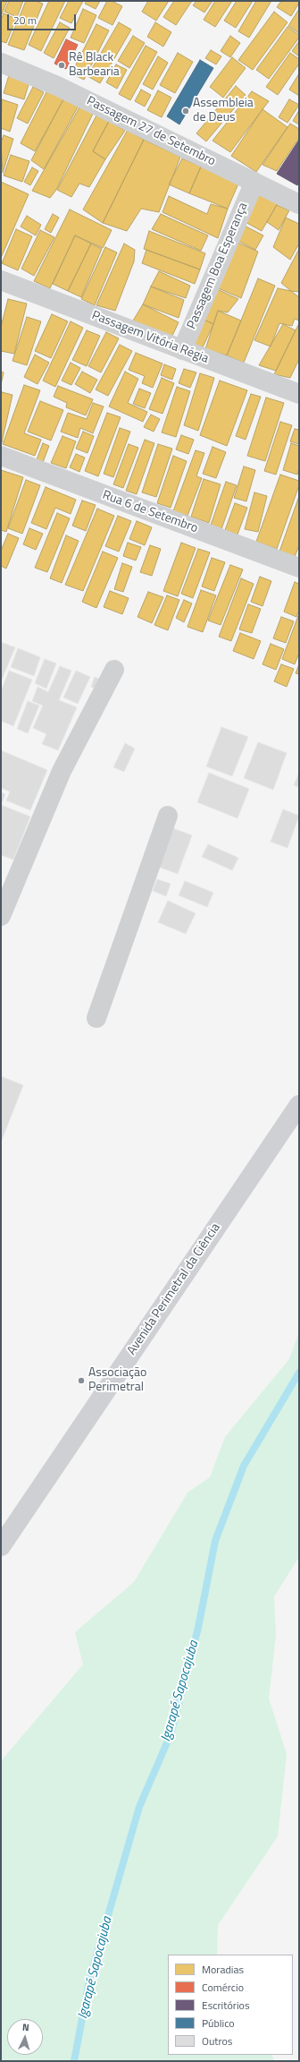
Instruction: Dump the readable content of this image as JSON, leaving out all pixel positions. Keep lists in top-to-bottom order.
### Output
{
  "streets": {
    "main road": ["Avenida Perimetral da Ciência"],
    "street": [
      "Passagem 27 de Setembro",
      "Passagem Boa Esperança",
      "Passagem Vitória Régia",
      "Rua 6 de Setembro"
    ]
  },
  "crossings": [
    ["Passagem 27 de Setembro", "Passagem Boa Esperança"],
    ["Passagem Boa Esperança", "Passagem Vitória Régia"]
  ],
  "water": ["Igarapé Sapocajuba"],
  "places": ["Rê Black Barbearia", "Assembleia de Deus", "Associação Perimetral"],
  "legend": [
    "Moradias",
    "Comércio",
    "Escritórios",
    "Público",
    "Outros"
  ],
  "scale_bar": "20 m",
  "north": "top"
}
